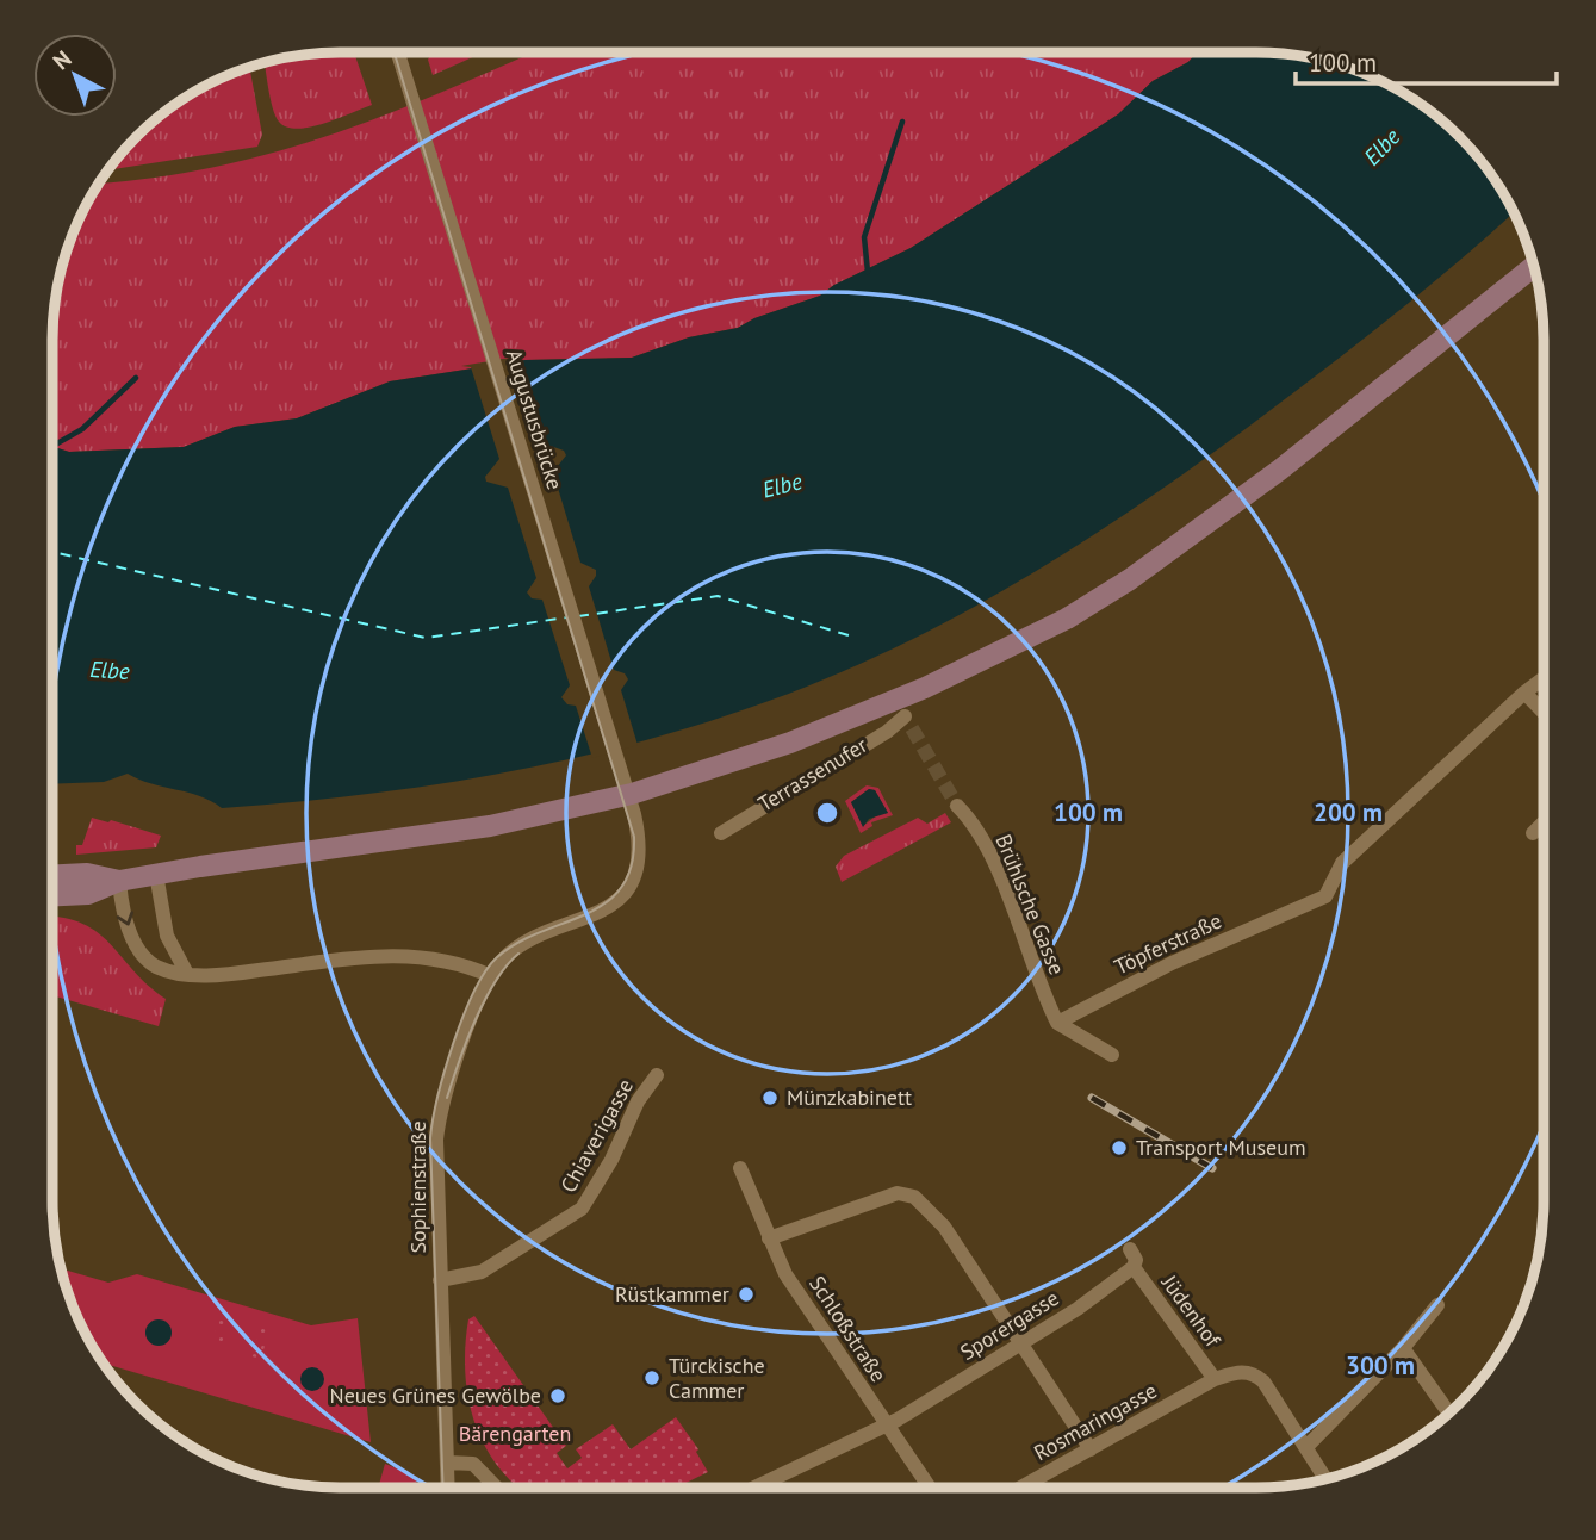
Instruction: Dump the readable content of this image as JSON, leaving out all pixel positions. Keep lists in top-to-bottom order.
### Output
{
  "streets": {
    "street": [
      "Augustusbrücke",
      "Terrassenufer",
      "Brühlsche Gasse",
      "Töpferstraße",
      "Chiaverigasse",
      "Sophienstraße",
      "Jüdenhof",
      "Sporergasse",
      "Schloßstraße",
      "Rosmaringasse"
    ]
  },
  "crossings": [
    ["Augustusbrücke", "Sophienstraße"],
    ["Brühlsche Gasse", "Töpferstraße"],
    ["Chiaverigasse", "Sophienstraße"],
    ["Jüdenhof", "Sporergasse"],
    ["Jüdenhof", "Rosmaringasse"],
    ["Sporergasse", "Schloßstraße"]
  ],
  "water": ["Elbe"],
  "parks": ["Bärengarten"],
  "places": [
    "Münzkabinett",
    "Transport Museum",
    "Rüstkammer",
    "Türckische Cammer",
    "Neues Grünes Gewölbe"
  ],
  "scale_bar": "100 m",
  "north": "top left",
  "rings": ["100 m", "200 m", "300 m"]
}
